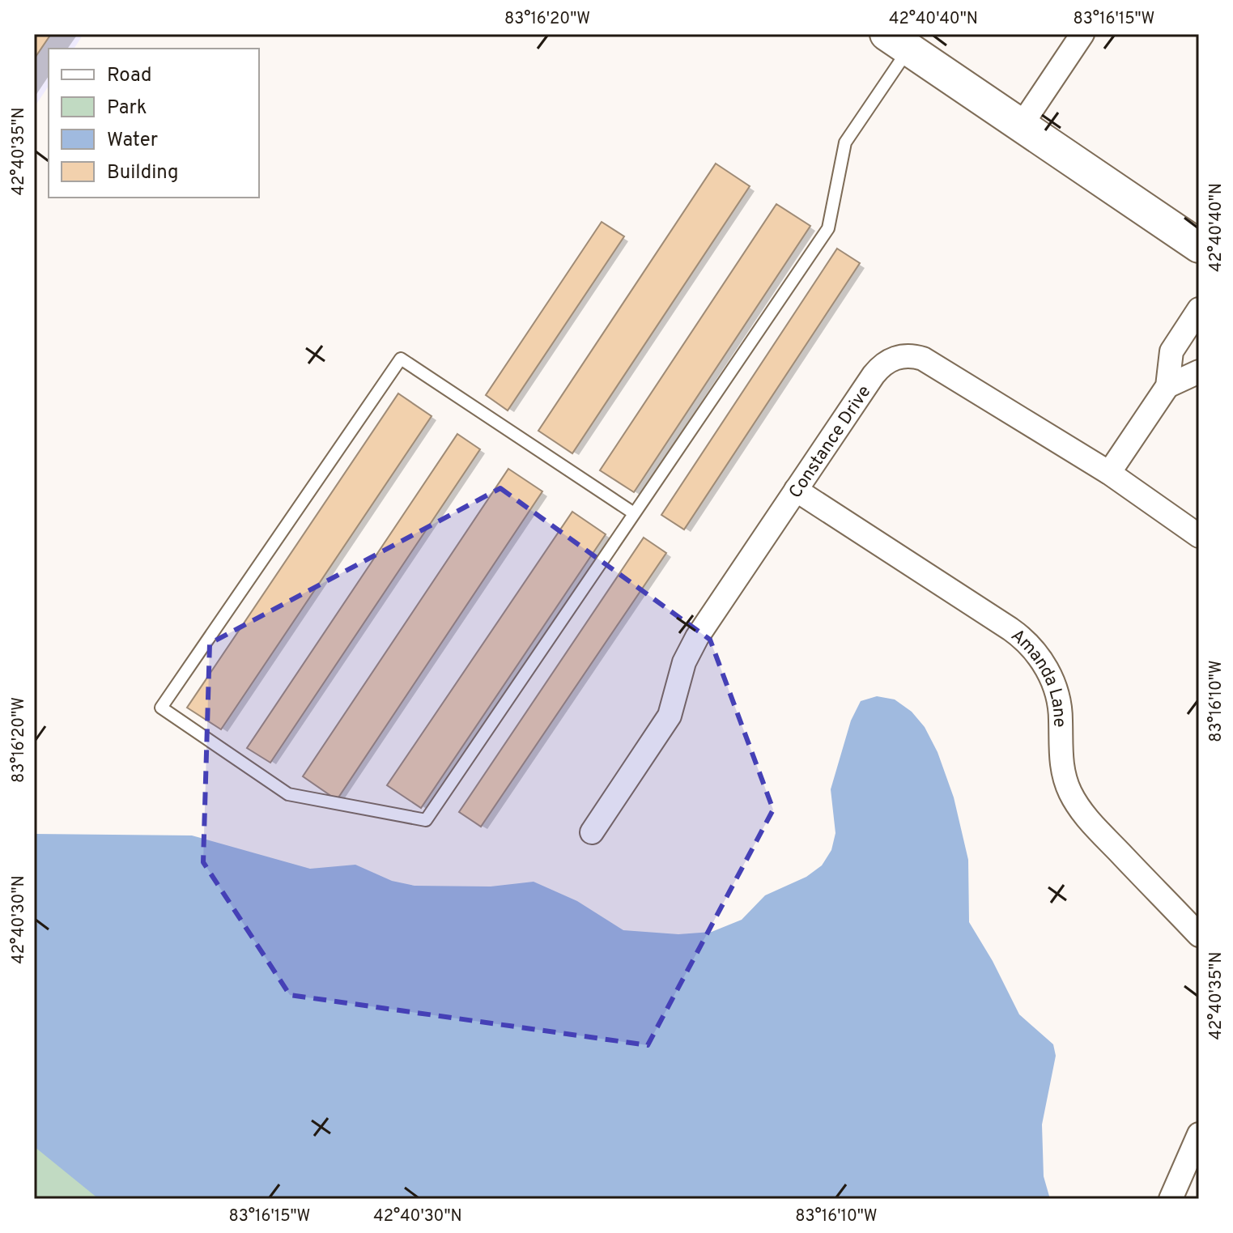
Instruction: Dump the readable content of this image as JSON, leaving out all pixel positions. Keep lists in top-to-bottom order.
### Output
{
  "streets": {
    "street": ["Constance Drive", "Amanda Lane"]
  },
  "crossings": [
    ["Constance Drive", "Amanda Lane"]
  ],
  "legend": [
    "Road",
    "Park",
    "Water",
    "Building"
  ],
  "coordinates": [
    "83°16'20\"W",
    "42°40'40\"N",
    "83°16'15\"W",
    "42°40'35\"N",
    "83°16'10\"W",
    "42°40'30\"N"
  ]
}
